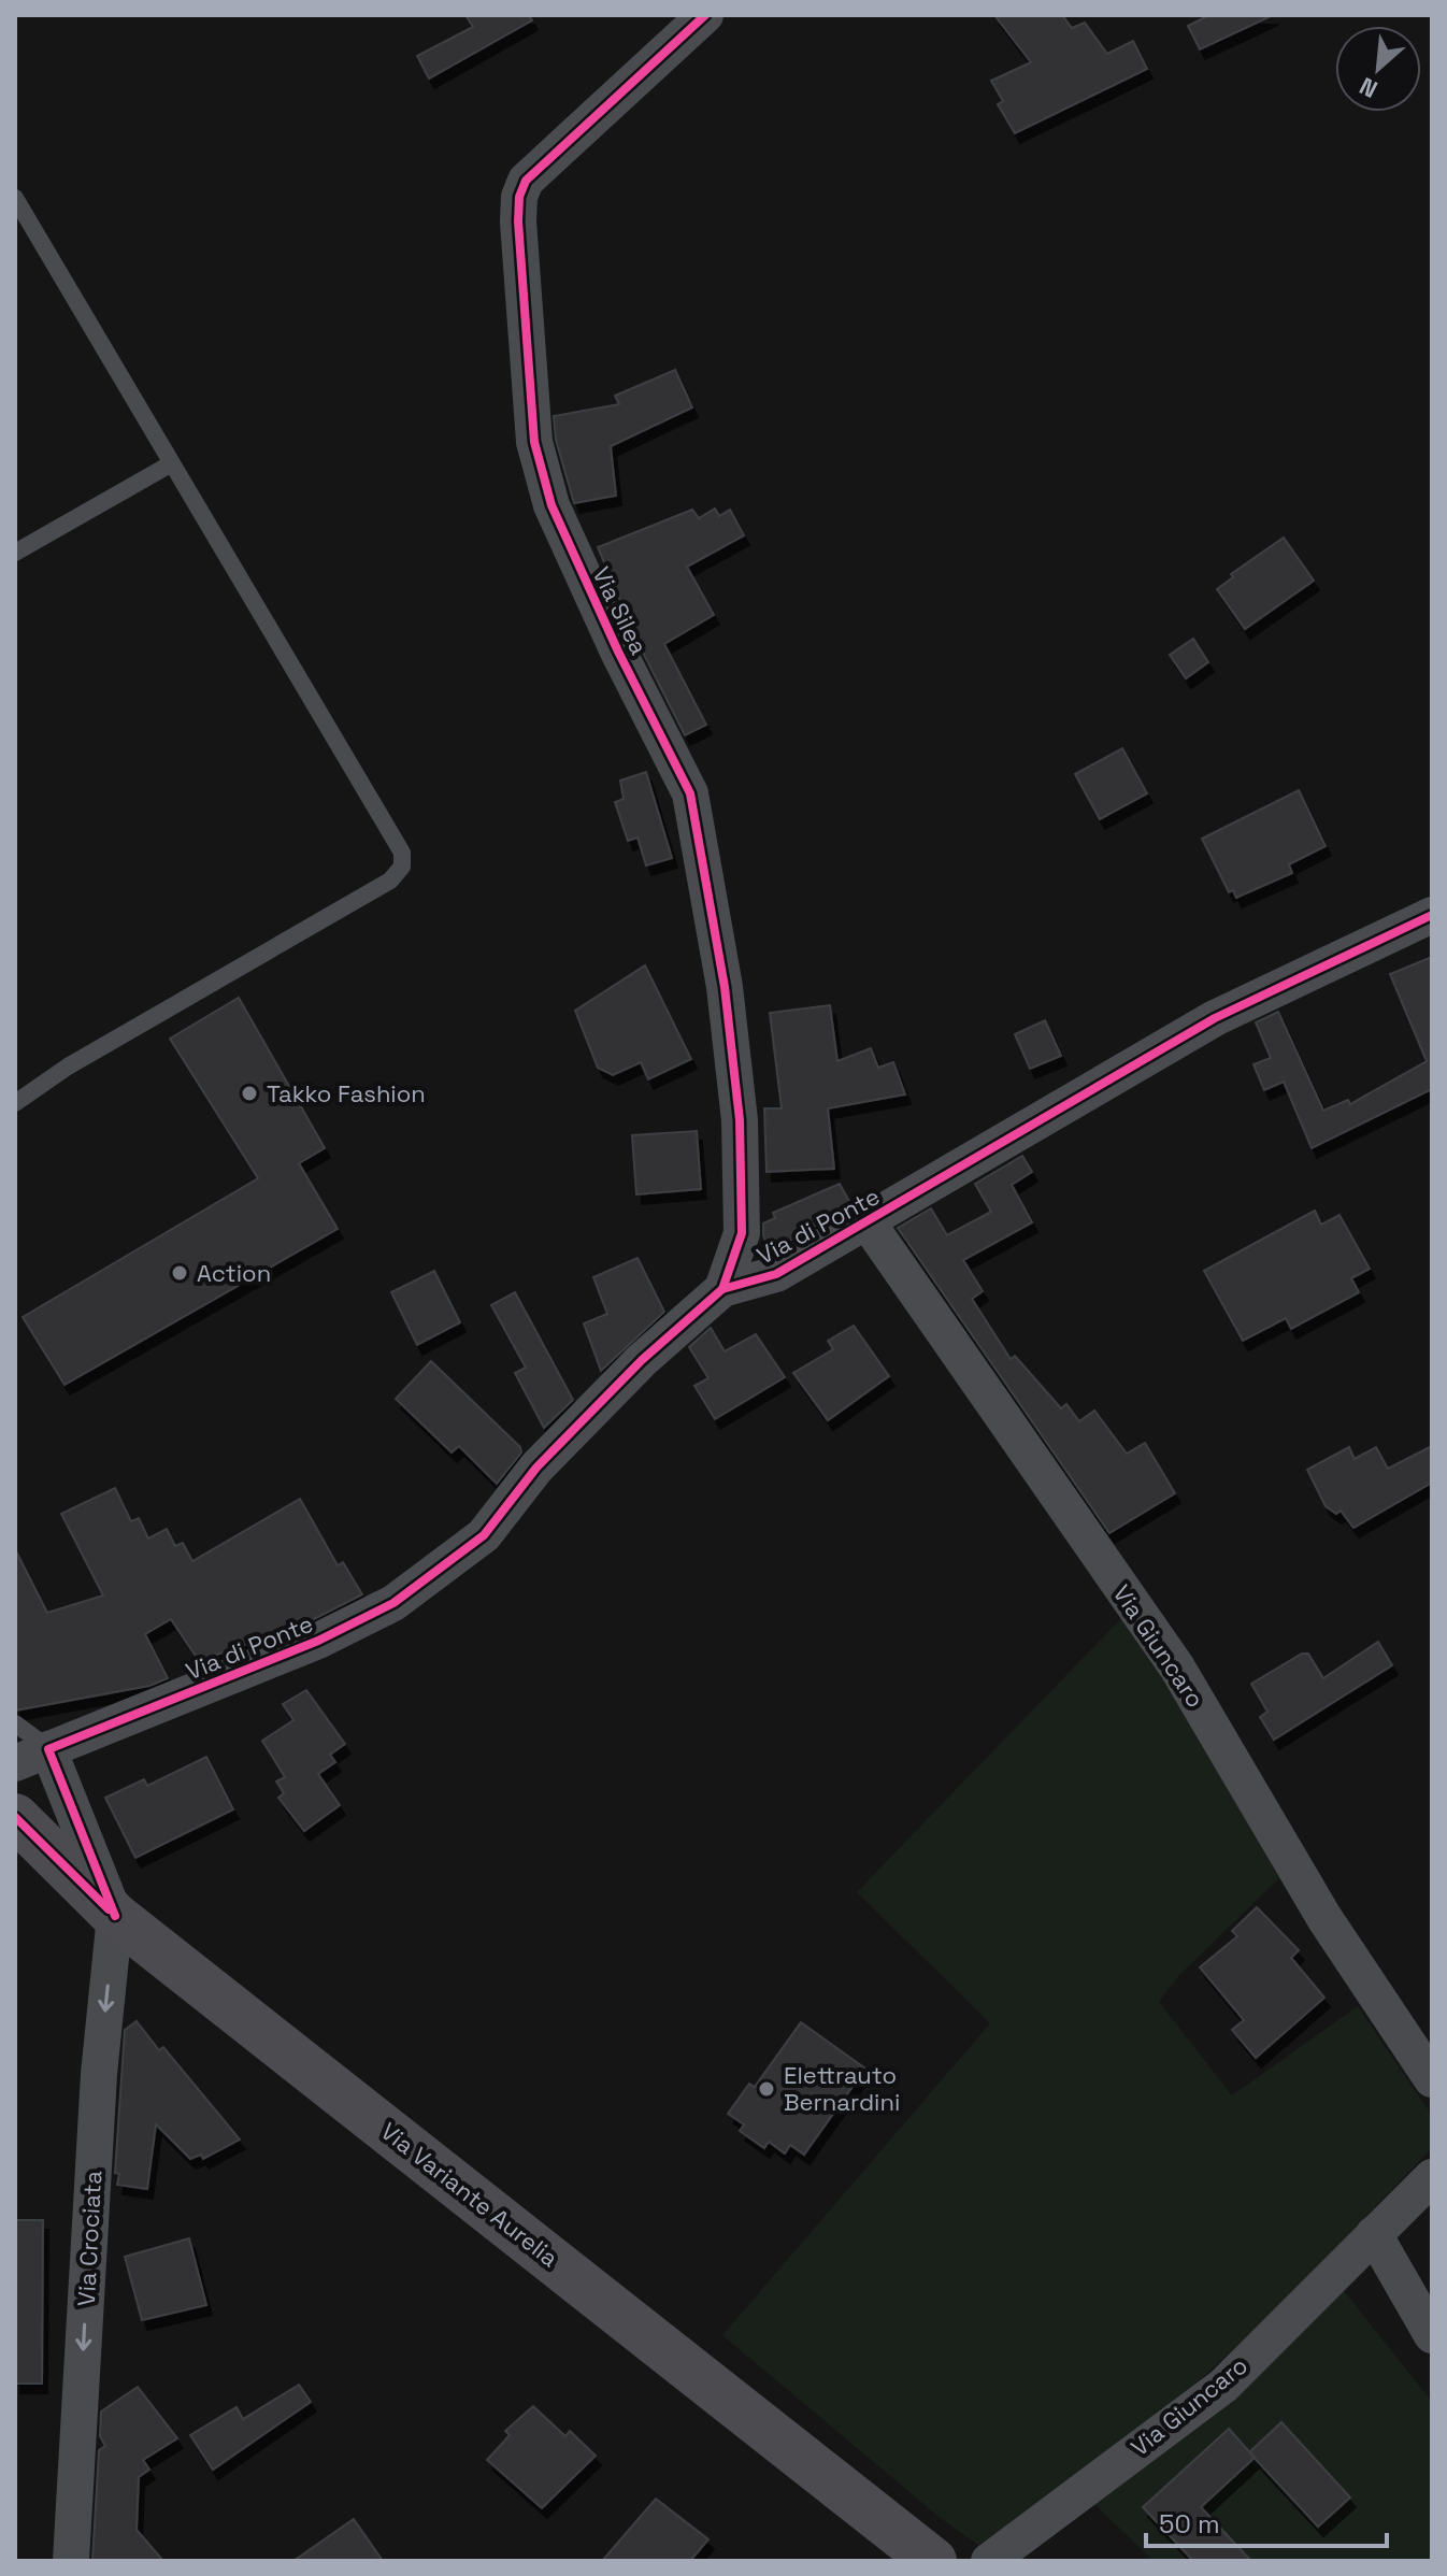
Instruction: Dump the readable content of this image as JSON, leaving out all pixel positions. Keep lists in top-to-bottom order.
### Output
{
  "streets": {
    "main road": ["Via Variante Aurelia"],
    "street": [
      "Via Silea",
      "Via di Ponte",
      "Via Giuncaro",
      "Via Crociata"
    ]
  },
  "crossings": [
    ["Via Silea", "Via di Ponte"],
    ["Via di Ponte", "Via Giuncaro"],
    ["Via Variante Aurelia", "Via Crociata"]
  ],
  "one_way": ["Via Crociata"],
  "places": ["Takko Fashion", "Action", "Elettrauto Bernardini"],
  "scale_bar": "50 m",
  "north": "bottom left"
}
